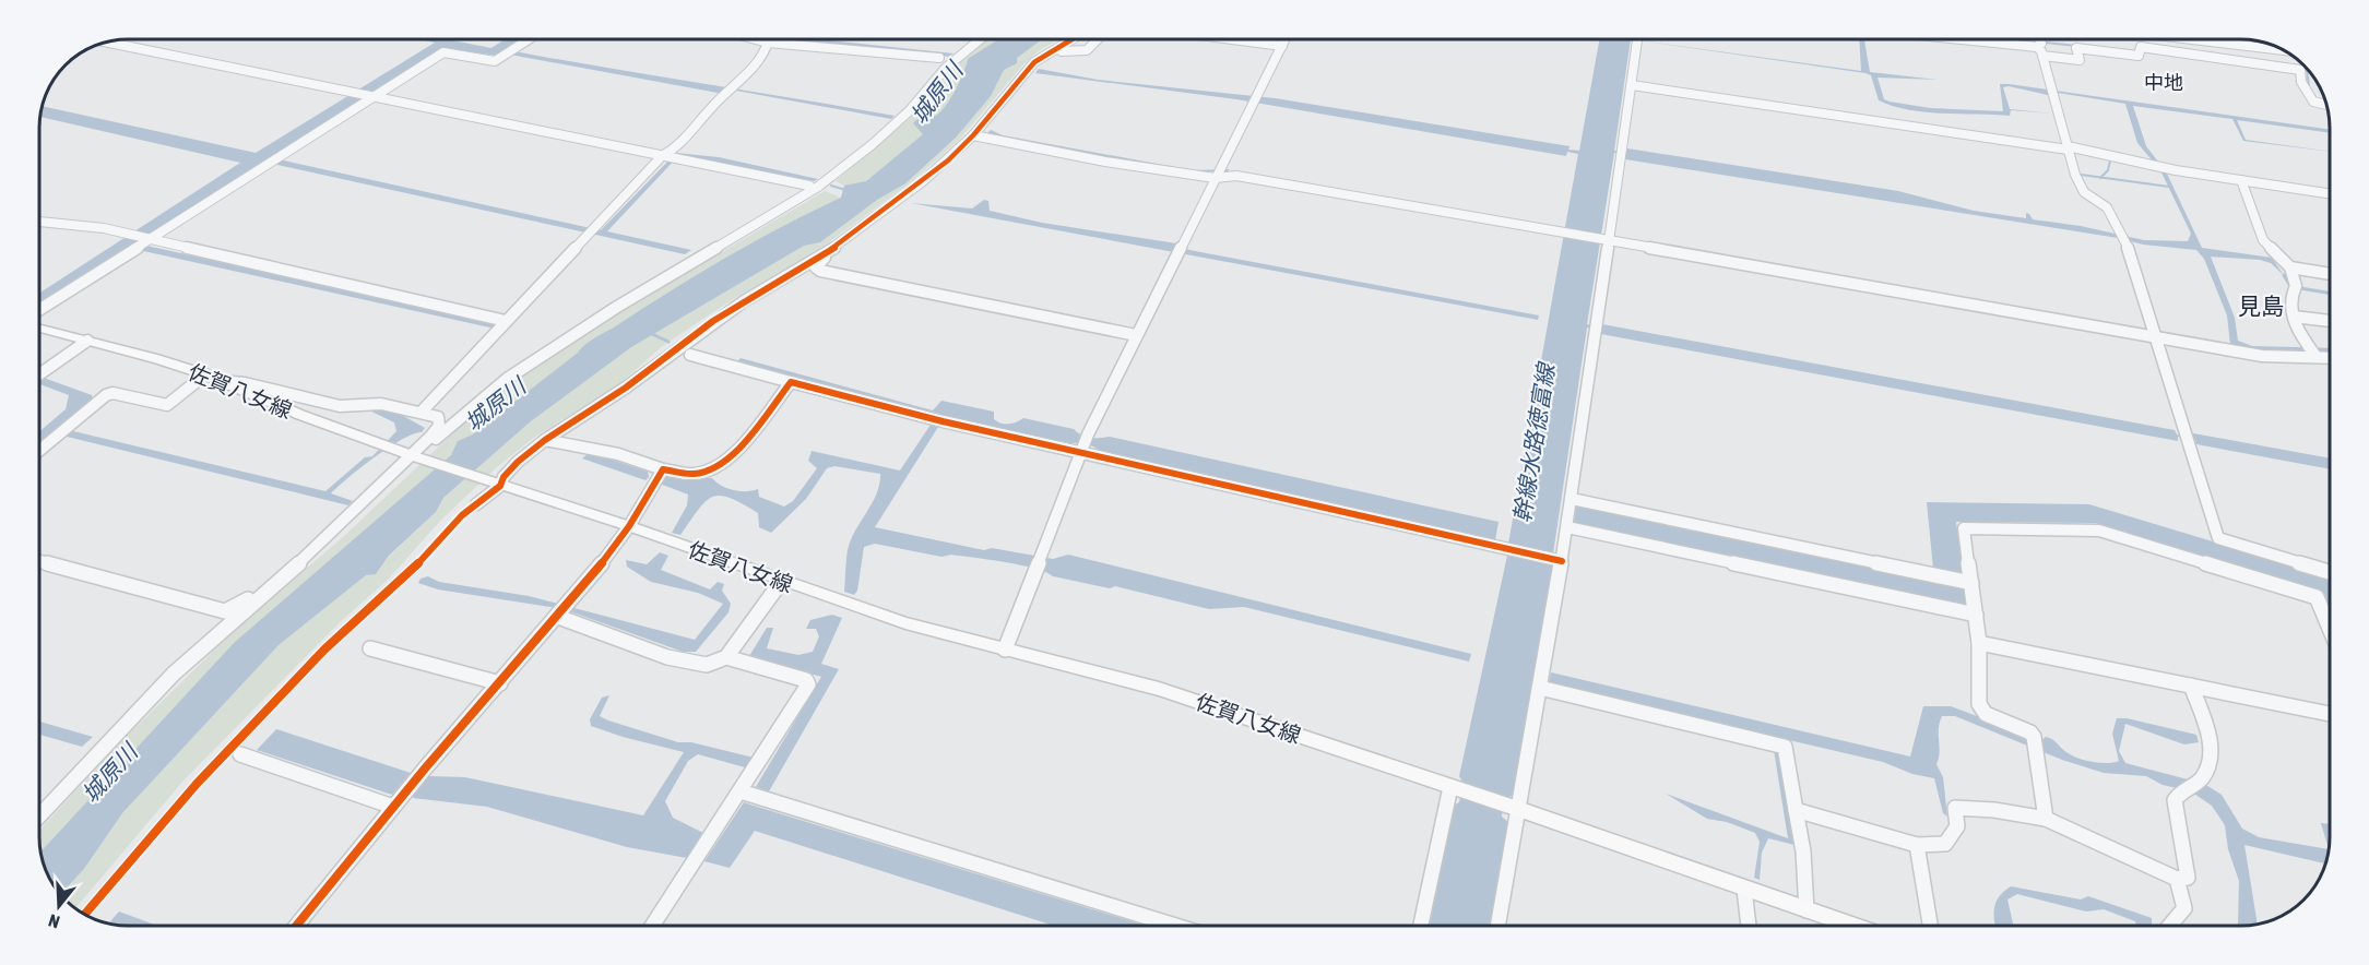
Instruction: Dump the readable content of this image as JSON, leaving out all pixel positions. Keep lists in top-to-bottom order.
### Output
{
  "streets": {
    "main road": ["佐賀八女線"]
  },
  "districts": ["中地", "見島"],
  "water": ["城原川", "幹線水路徳富線"],
  "north": "bottom"
}
